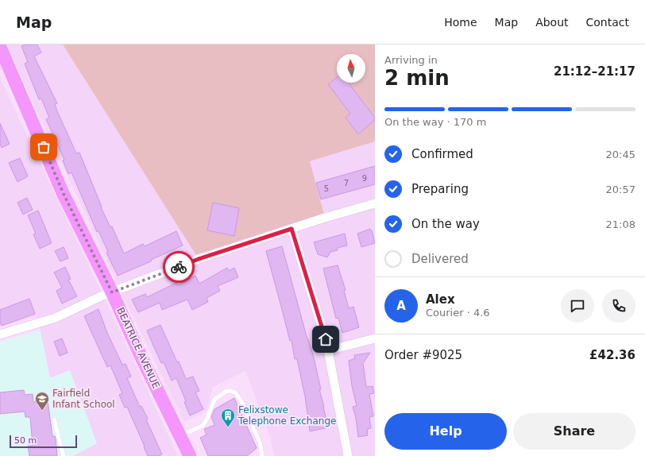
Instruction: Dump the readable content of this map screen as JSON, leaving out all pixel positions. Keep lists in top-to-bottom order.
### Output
{
  "streets": {
    "main road": ["BEATRICE AVENUE"]
  },
  "places": {
    "school or university": ["Fairfield Infant School"],
    "building": ["Felixstowe Telephone Exchange"]
  },
  "house_numbers": ["9", "7", "5"],
  "scale_bar": "50 m",
  "north": "top",
  "page": {
    "header": "Map",
    "nav": [
      "Home",
      "Map",
      "About",
      "Contact"
    ],
    "heading": ["2 min", "Arriving in", "21:12–21:17"],
    "panel": [
      "Alex",
      "Courier · 4.6",
      "Order #9025",
      "£42.36"
    ],
    "bar": "On the way · 170 m",
    "list": [
      ["Confirmed", "20:45"],
      ["Preparing", "20:57"],
      ["On the way", "21:08"],
      "Delivered"
    ],
    "round": "A",
    "buttons": ["Help", "Share"],
    "scale": "50 m"
  }
}
